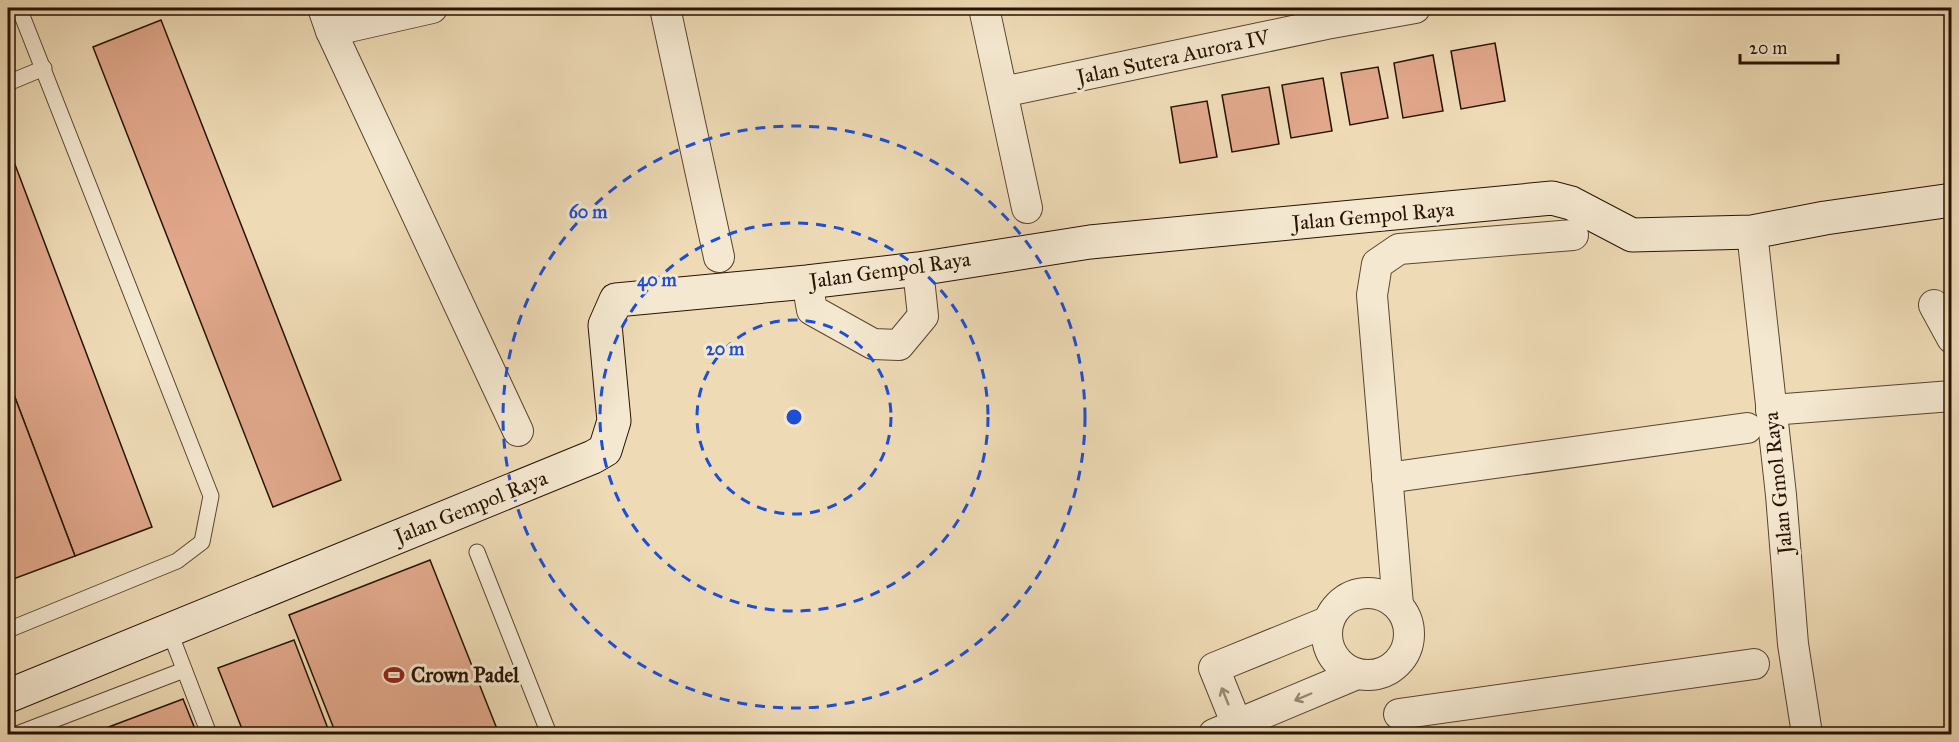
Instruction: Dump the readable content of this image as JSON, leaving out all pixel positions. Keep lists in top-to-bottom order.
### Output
{
  "streets": {
    "street": ["Jalan Sutera Aurora IV", "Jalan Gempol Raya", "Jalan Gmol Raya"]
  },
  "crossings": [
    ["Jalan Gempol Raya", "Jalan Gmol Raya"]
  ],
  "places": {
    "sports": ["Crown Padel"]
  },
  "scale_bar": "20 m",
  "rings": ["60 m", "40 m", "20 m"]
}
